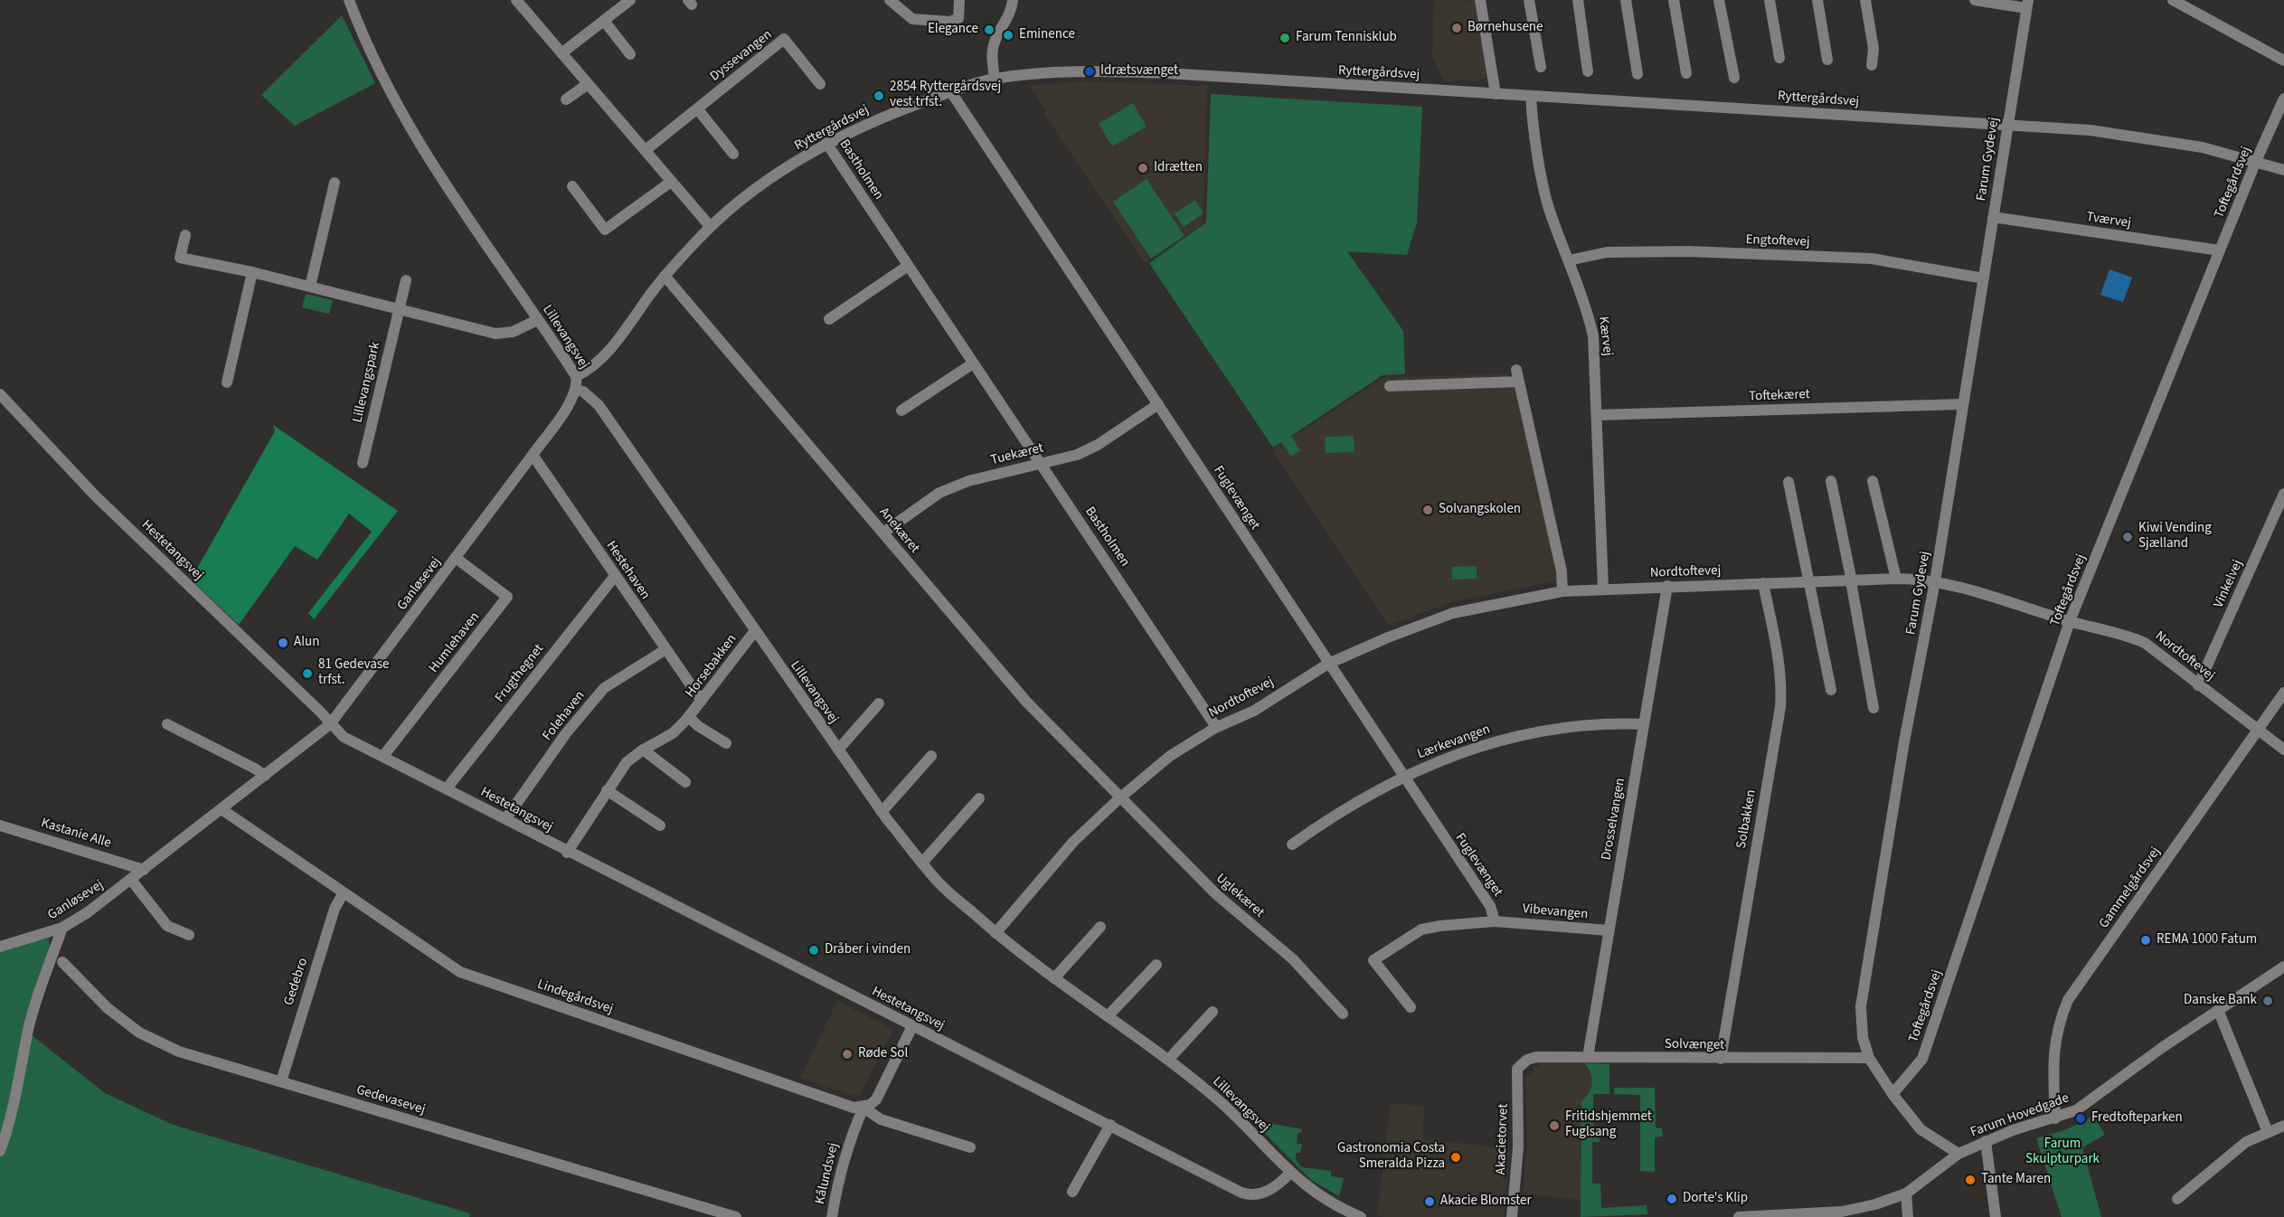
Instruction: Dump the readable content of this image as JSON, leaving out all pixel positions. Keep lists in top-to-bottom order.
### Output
{
  "streets": {
    "street": [
      "Dyssevangen",
      "Ryttergårdsvej",
      "Farum Gydevej",
      "Bastholmen",
      "Toftegårdsvej",
      "Tværvej",
      "Engtoftevej",
      "Kærvej",
      "Lillevangsvej",
      "Lillevangspark",
      "Toftekæret",
      "Tuekæret",
      "Fuglevænget",
      "Anekæret",
      "Hestetangsvej",
      "Hestehaven",
      "Nordtoftevej",
      "Ganløsevej",
      "Vinkelvej",
      "Humlehaven",
      "Horsebakken",
      "Frugthegnet",
      "Folehaven",
      "Lærkevangen",
      "Drosselvangen",
      "Solbakken",
      "Kastanie Alle",
      "Gammelgårdsvej",
      "Uglekæret",
      "Vibevangen",
      "Gedebro",
      "Lindegårdsvej",
      "Solvænget",
      "Gedevasevej",
      "Farum Hovedgade",
      "Akacietorvet",
      "Kålundsvej"
    ]
  },
  "crossings": [
    ["Ryttergårdsvej", "Farum Gydevej"],
    ["Ryttergårdsvej", "Bastholmen"],
    ["Ryttergårdsvej", "Toftegårdsvej"],
    ["Ryttergårdsvej", "Kærvej"],
    ["Ryttergårdsvej", "Lillevangsvej"],
    ["Ryttergårdsvej", "Fuglevænget"],
    ["Ryttergårdsvej", "Anekæret"],
    ["Farum Gydevej", "Toftegårdsvej"],
    ["Farum Gydevej", "Tværvej"],
    ["Farum Gydevej", "Engtoftevej"],
    ["Farum Gydevej", "Toftekæret"],
    ["Farum Gydevej", "Nordtoftevej"],
    ["Farum Gydevej", "Solvænget"],
    ["Farum Gydevej", "Farum Hovedgade"],
    ["Bastholmen", "Tuekæret"],
    ["Bastholmen", "Nordtoftevej"],
    ["Toftegårdsvej", "Tværvej"],
    ["Toftegårdsvej", "Nordtoftevej"],
    ["Engtoftevej", "Kærvej"],
    ["Kærvej", "Toftekæret"],
    ["Kærvej", "Nordtoftevej"],
    ["Lillevangsvej", "Hestetangsvej"],
    ["Lillevangsvej", "Nordtoftevej"],
    ["Lillevangsvej", "Ganløsevej"],
    ["Lillevangsvej", "Horsebakken"],
    ["Tuekæret", "Fuglevænget"],
    ["Tuekæret", "Anekæret"],
    ["Fuglevænget", "Nordtoftevej"],
    ["Fuglevænget", "Lærkevangen"],
    ["Fuglevænget", "Vibevangen"],
    ["Anekæret", "Nordtoftevej"],
    ["Anekæret", "Uglekæret"],
    ["Hestetangsvej", "Ganløsevej"],
    ["Hestetangsvej", "Humlehaven"],
    ["Hestetangsvej", "Horsebakken"],
    ["Hestetangsvej", "Frugthegnet"],
    ["Hestetangsvej", "Folehaven"],
    ["Hestehaven", "Ganløsevej"],
    ["Hestehaven", "Horsebakken"],
    ["Hestehaven", "Frugthegnet"],
    ["Hestehaven", "Folehaven"],
    ["Nordtoftevej", "Vinkelvej"],
    ["Nordtoftevej", "Drosselvangen"],
    ["Nordtoftevej", "Solbakken"],
    ["Nordtoftevej", "Gammelgårdsvej"],
    ["Nordtoftevej", "Uglekæret"],
    ["Ganløsevej", "Humlehaven"],
    ["Ganløsevej", "Kastanie Alle"],
    ["Ganløsevej", "Lindegårdsvej"],
    ["Lærkevangen", "Drosselvangen"],
    ["Drosselvangen", "Vibevangen"],
    ["Drosselvangen", "Solvænget"],
    ["Solbakken", "Solvænget"],
    ["Gammelgårdsvej", "Farum Hovedgade"],
    ["Gedebro", "Lindegårdsvej"],
    ["Gedebro", "Gedevasevej"],
    ["Lindegårdsvej", "Kålundsvej"],
    ["Solvænget", "Akacietorvet"]
  ],
  "parks": ["Farum Skulpturpark"],
  "places": [
    "Børnehusene",
    "Elegance",
    "Eminence",
    "Farum Tennisklub",
    "Idrætsvænget",
    "2854 Ryttergårdsvej vest trfst.",
    "Idrætten",
    "Solvangskolen",
    "Kiwi Vending Sjælland",
    "Alun",
    "81 Gedevase trfst.",
    "REMA 1000 Fatum",
    "Dråber i vinden",
    "Danske Bank",
    "Røde Sol",
    "Fredtofteparken",
    "Fritidshjemmet Fuglsang",
    "Gastronomia Costa Smeralda Pizza",
    "Tante Maren",
    "Dorte's Klip",
    "Akacie Blomster"
  ]
}
